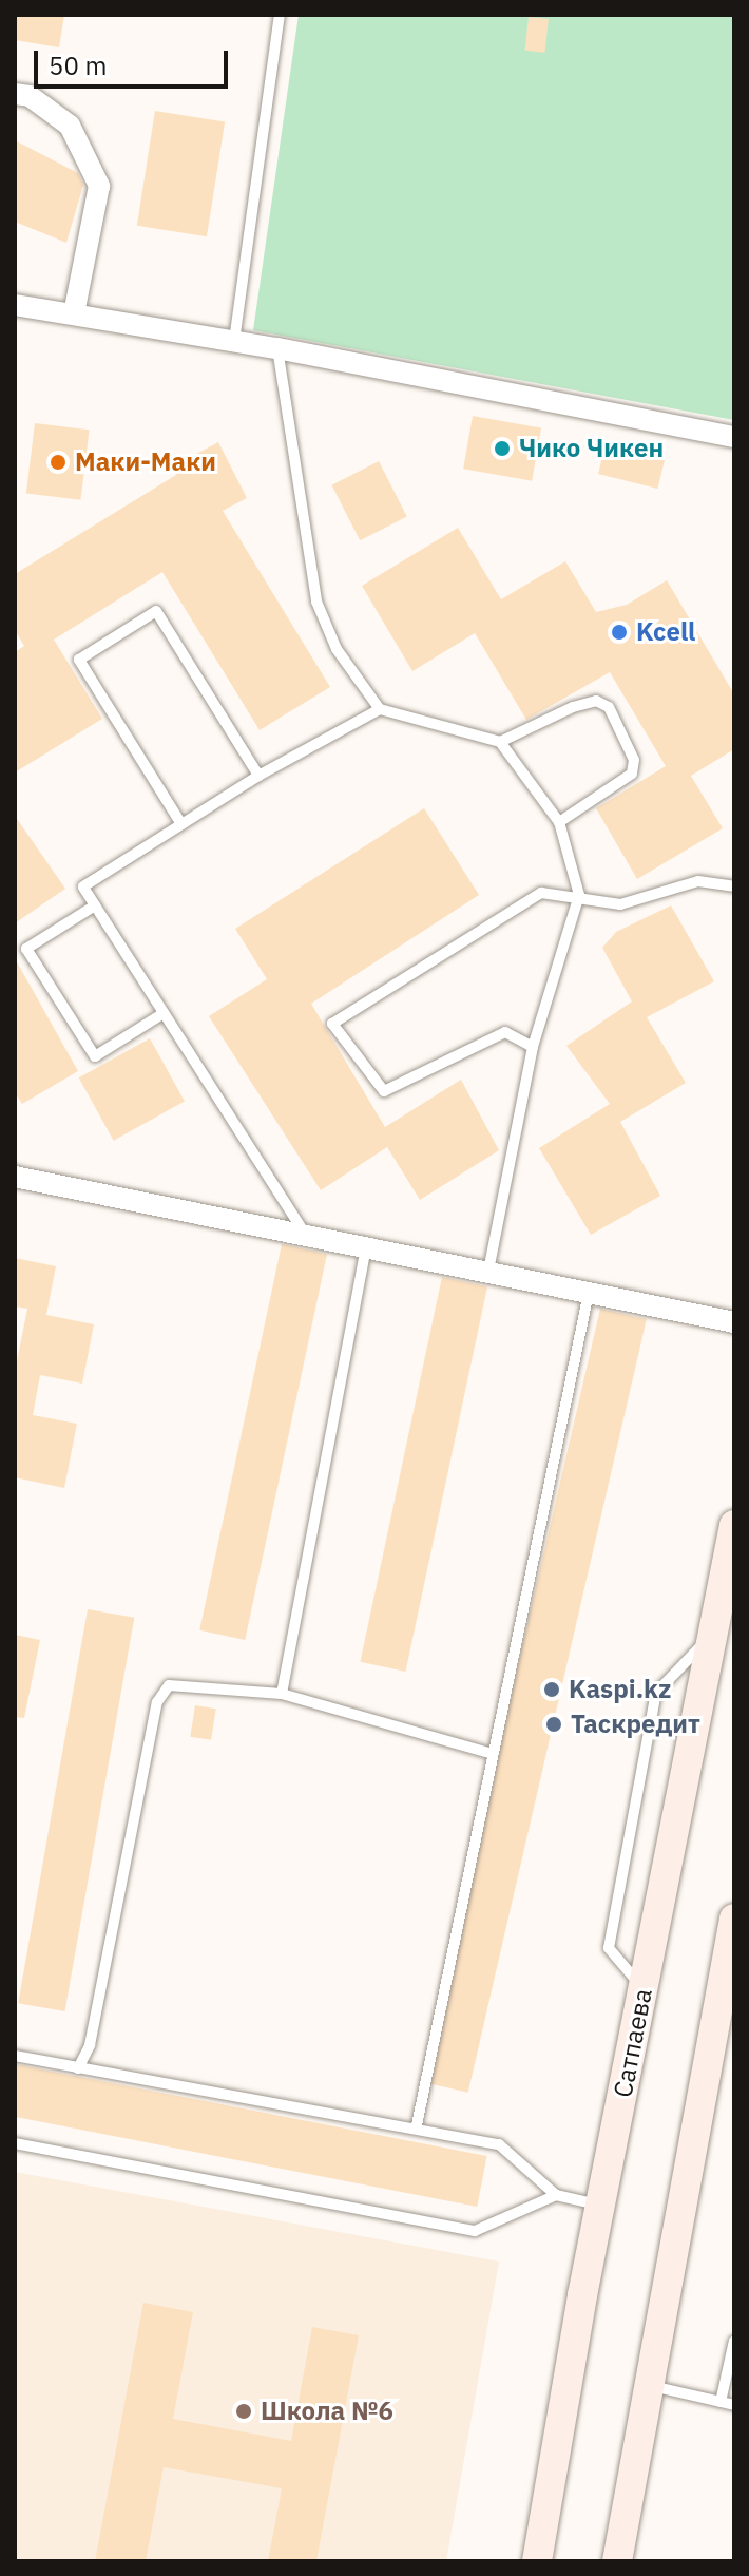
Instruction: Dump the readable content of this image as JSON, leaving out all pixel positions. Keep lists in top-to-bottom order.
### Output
{
  "streets": {
    "street": ["Сатпаева"]
  },
  "places": [
    "Чико Чикен",
    "Маки-Маки",
    "Kcell",
    "Kaspi.kz",
    "Таскредит",
    "Школа №6"
  ],
  "scale_bar": "50 m"
}
